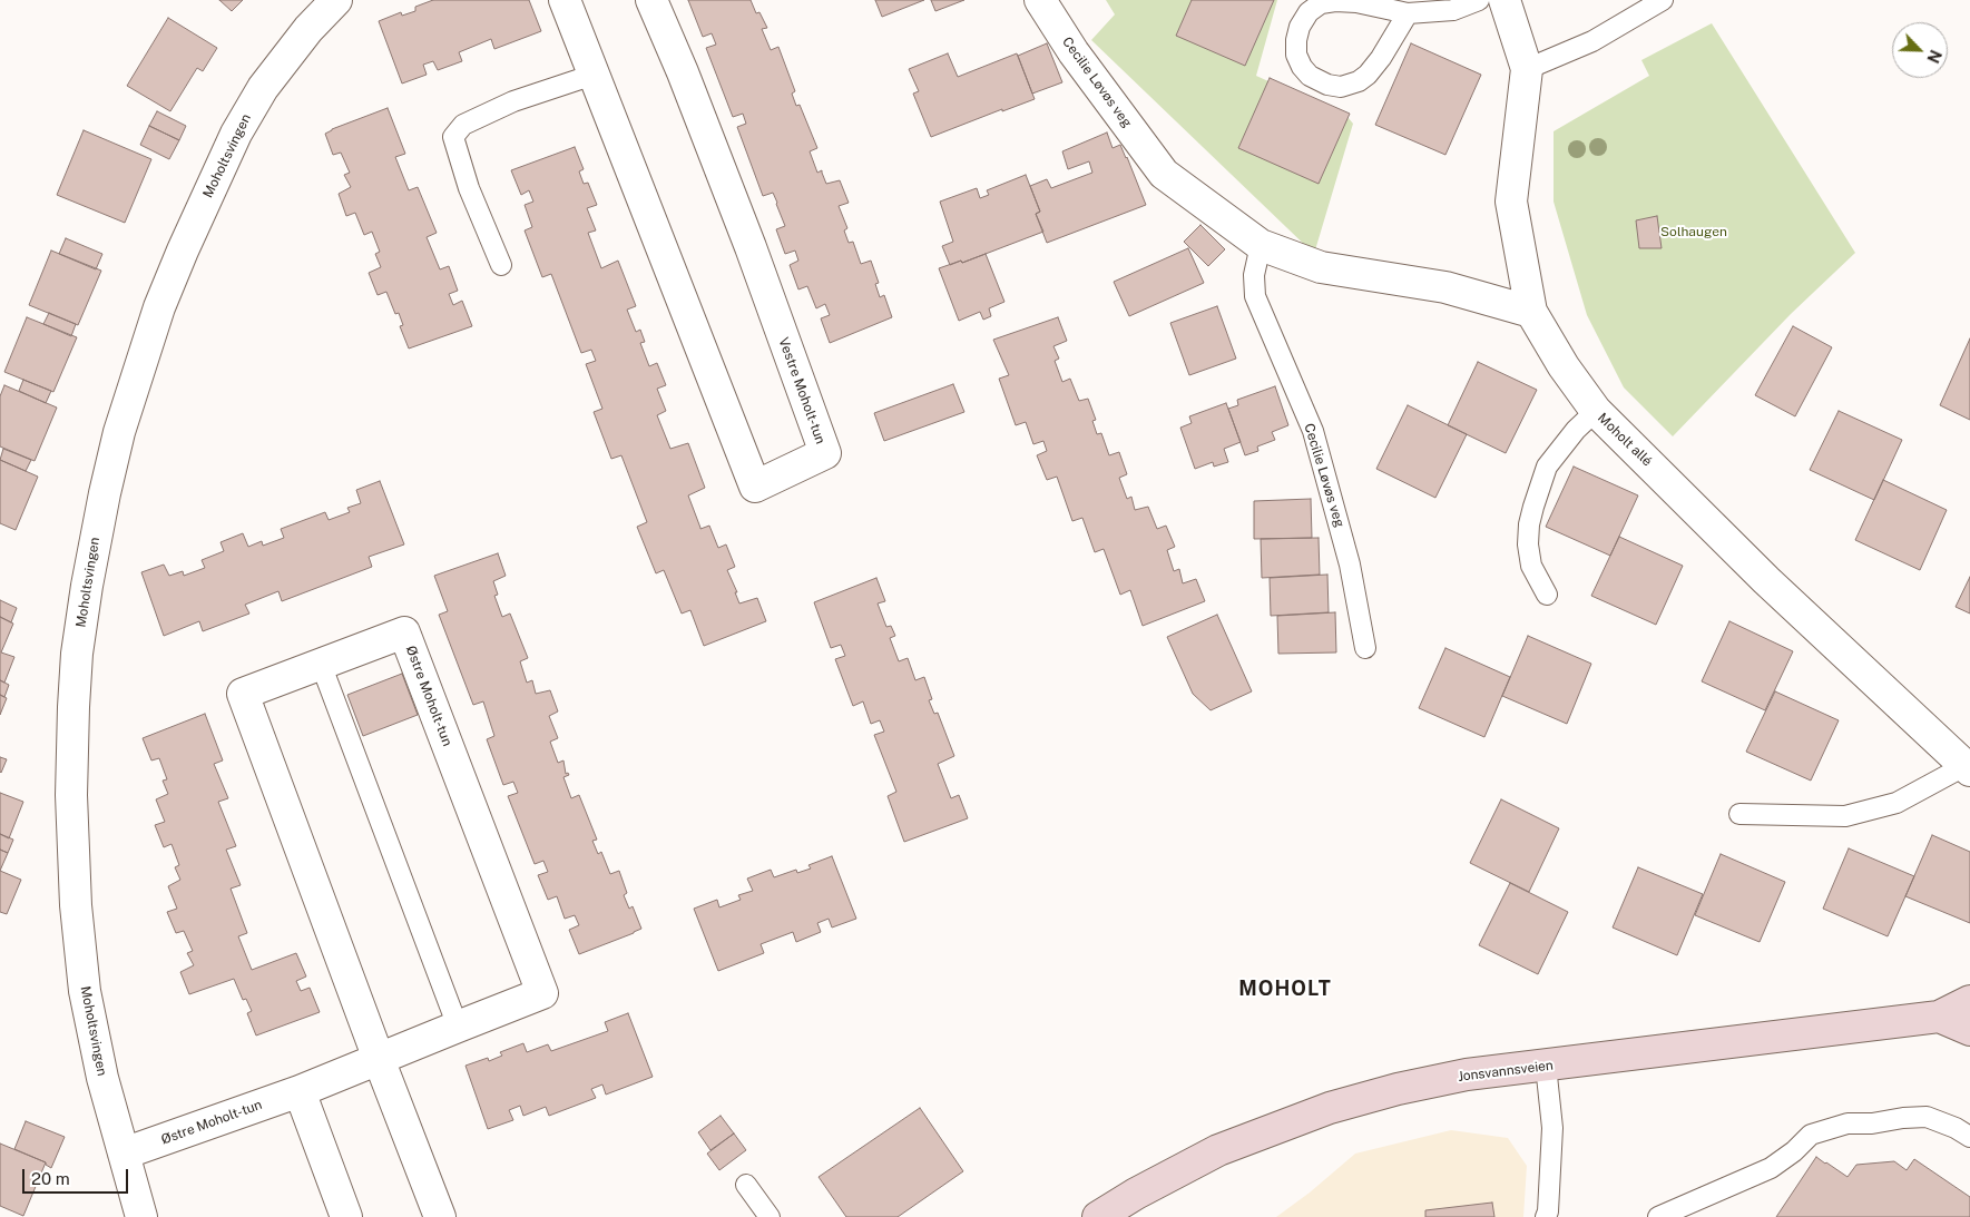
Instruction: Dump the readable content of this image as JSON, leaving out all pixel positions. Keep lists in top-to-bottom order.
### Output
{
  "streets": {
    "street": [
      "Cecilie Løvøs veg",
      "Moholtsvingen",
      "Vestre Moholt-tun",
      "Moholt allé",
      "Østre Moholt-tun",
      "Jonsvannsveien"
    ]
  },
  "crossings": [
    ["Cecilie Løvøs veg", "Moholt allé"],
    ["Moholtsvingen", "Østre Moholt-tun"]
  ],
  "districts": ["MOHOLT"],
  "parks": ["Solhaugen"],
  "scale_bar": "20 m",
  "north": "bottom right"
}
